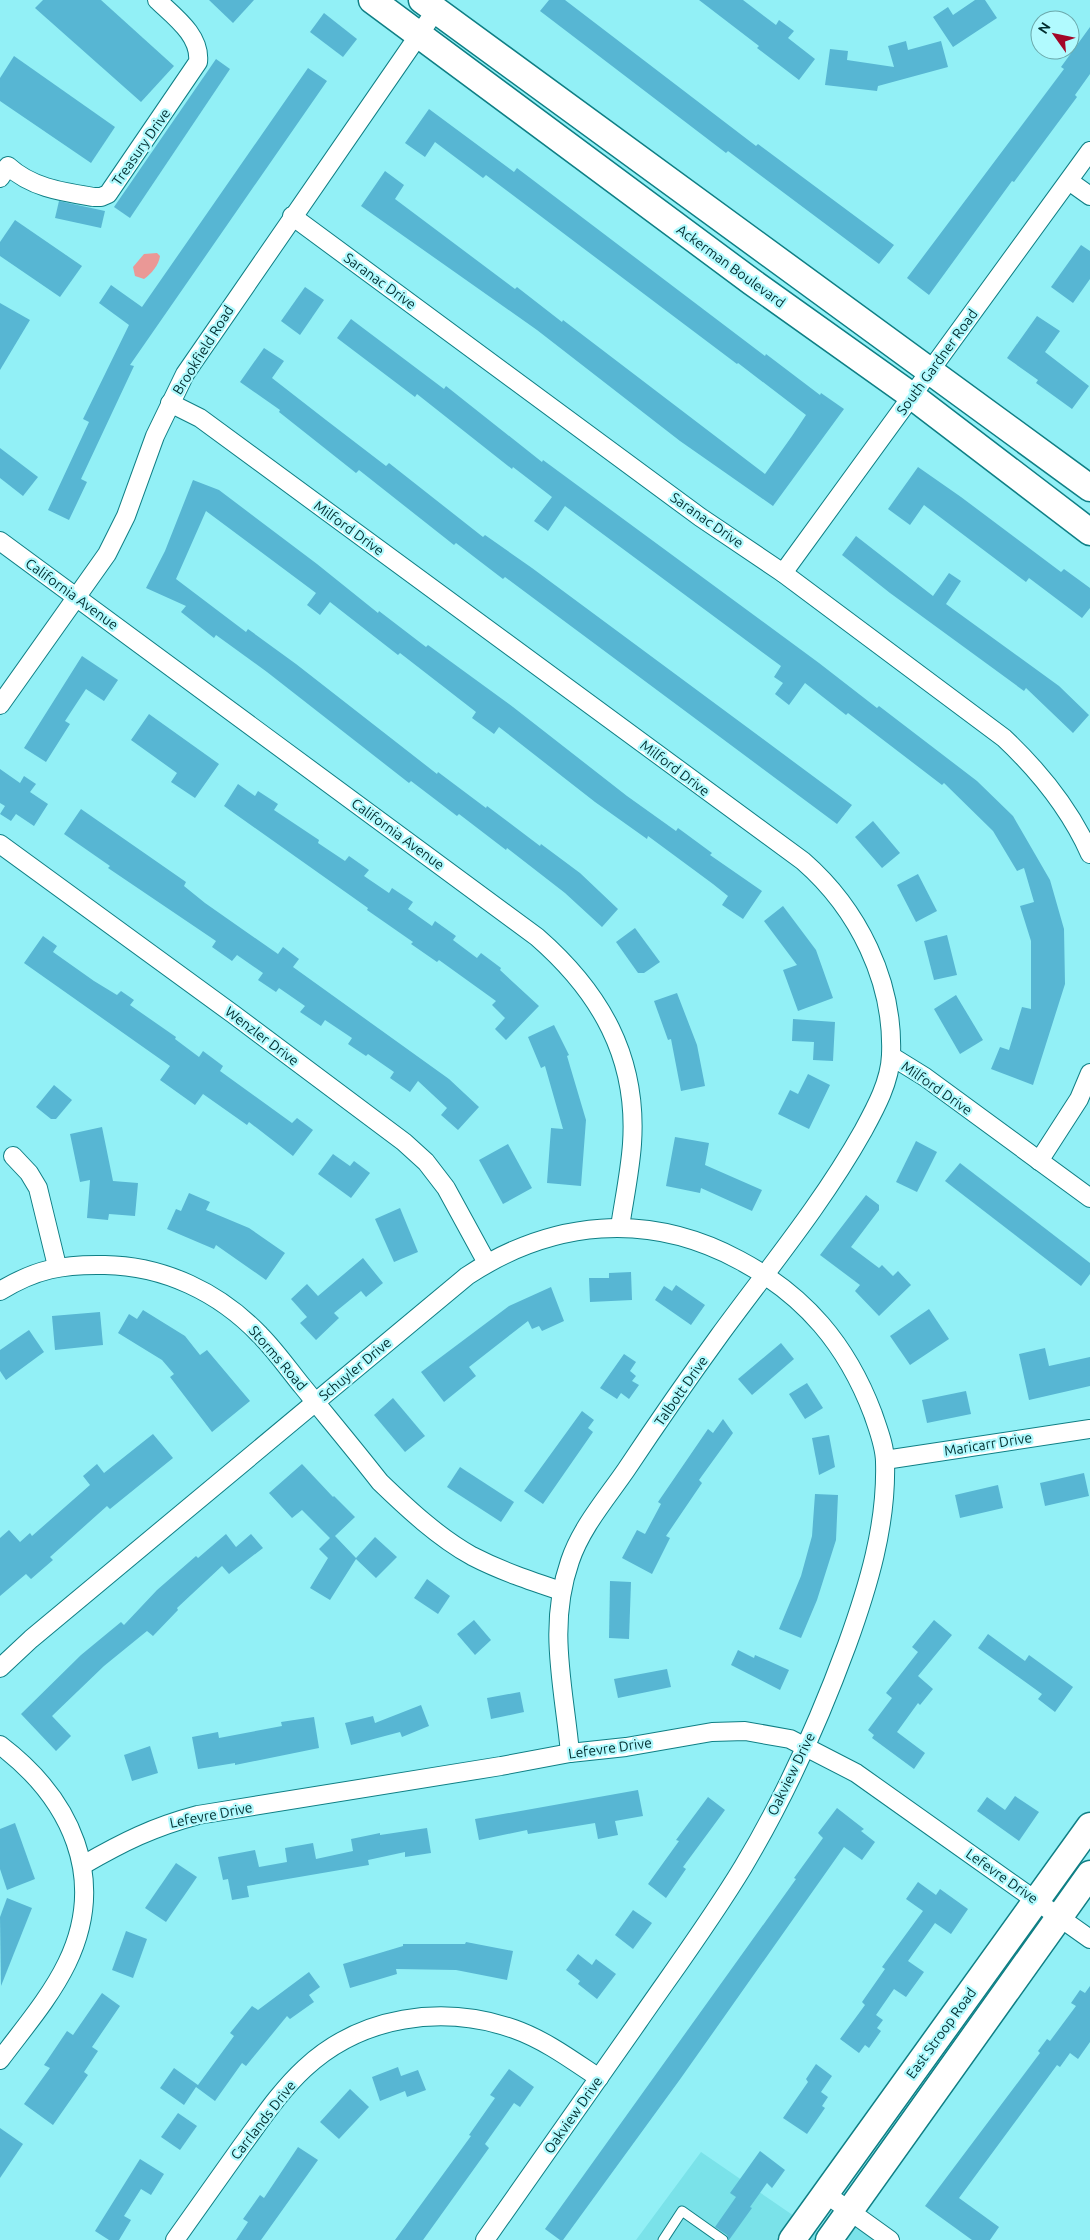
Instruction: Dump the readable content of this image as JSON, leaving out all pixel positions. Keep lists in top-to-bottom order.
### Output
{
  "streets": {
    "street": [
      "Treasury Drive",
      "Ackerman Boulevard",
      "Saranac Drive",
      "Brookfield Road",
      "South Gardner Road",
      "Milford Drive",
      "California Avenue",
      "Wenzler Drive",
      "Storms Road",
      "Schuyler Drive",
      "Talbott Drive",
      "Maricarr Drive",
      "Lefevre Drive",
      "Oakview Drive",
      "East Stroop Road",
      "Carrlands Drive"
    ]
  },
  "crossings": [
    ["Ackerman Boulevard", "Brookfield Road"],
    ["Ackerman Boulevard", "South Gardner Road"],
    ["Saranac Drive", "Brookfield Road"],
    ["Saranac Drive", "South Gardner Road"],
    ["Brookfield Road", "Milford Drive"],
    ["Brookfield Road", "California Avenue"],
    ["Milford Drive", "Talbott Drive"],
    ["California Avenue", "Schuyler Drive"],
    ["Wenzler Drive", "Schuyler Drive"],
    ["Storms Road", "Schuyler Drive"],
    ["Storms Road", "Talbott Drive"],
    ["Schuyler Drive", "Talbott Drive"],
    ["Schuyler Drive", "Oakview Drive"],
    ["Talbott Drive", "Lefevre Drive"],
    ["Talbott Drive", "Oakview Drive"],
    ["Maricarr Drive", "Oakview Drive"],
    ["Lefevre Drive", "Oakview Drive"],
    ["Lefevre Drive", "East Stroop Road"],
    ["Oakview Drive", "Carrlands Drive"]
  ],
  "north": "top left"
}
